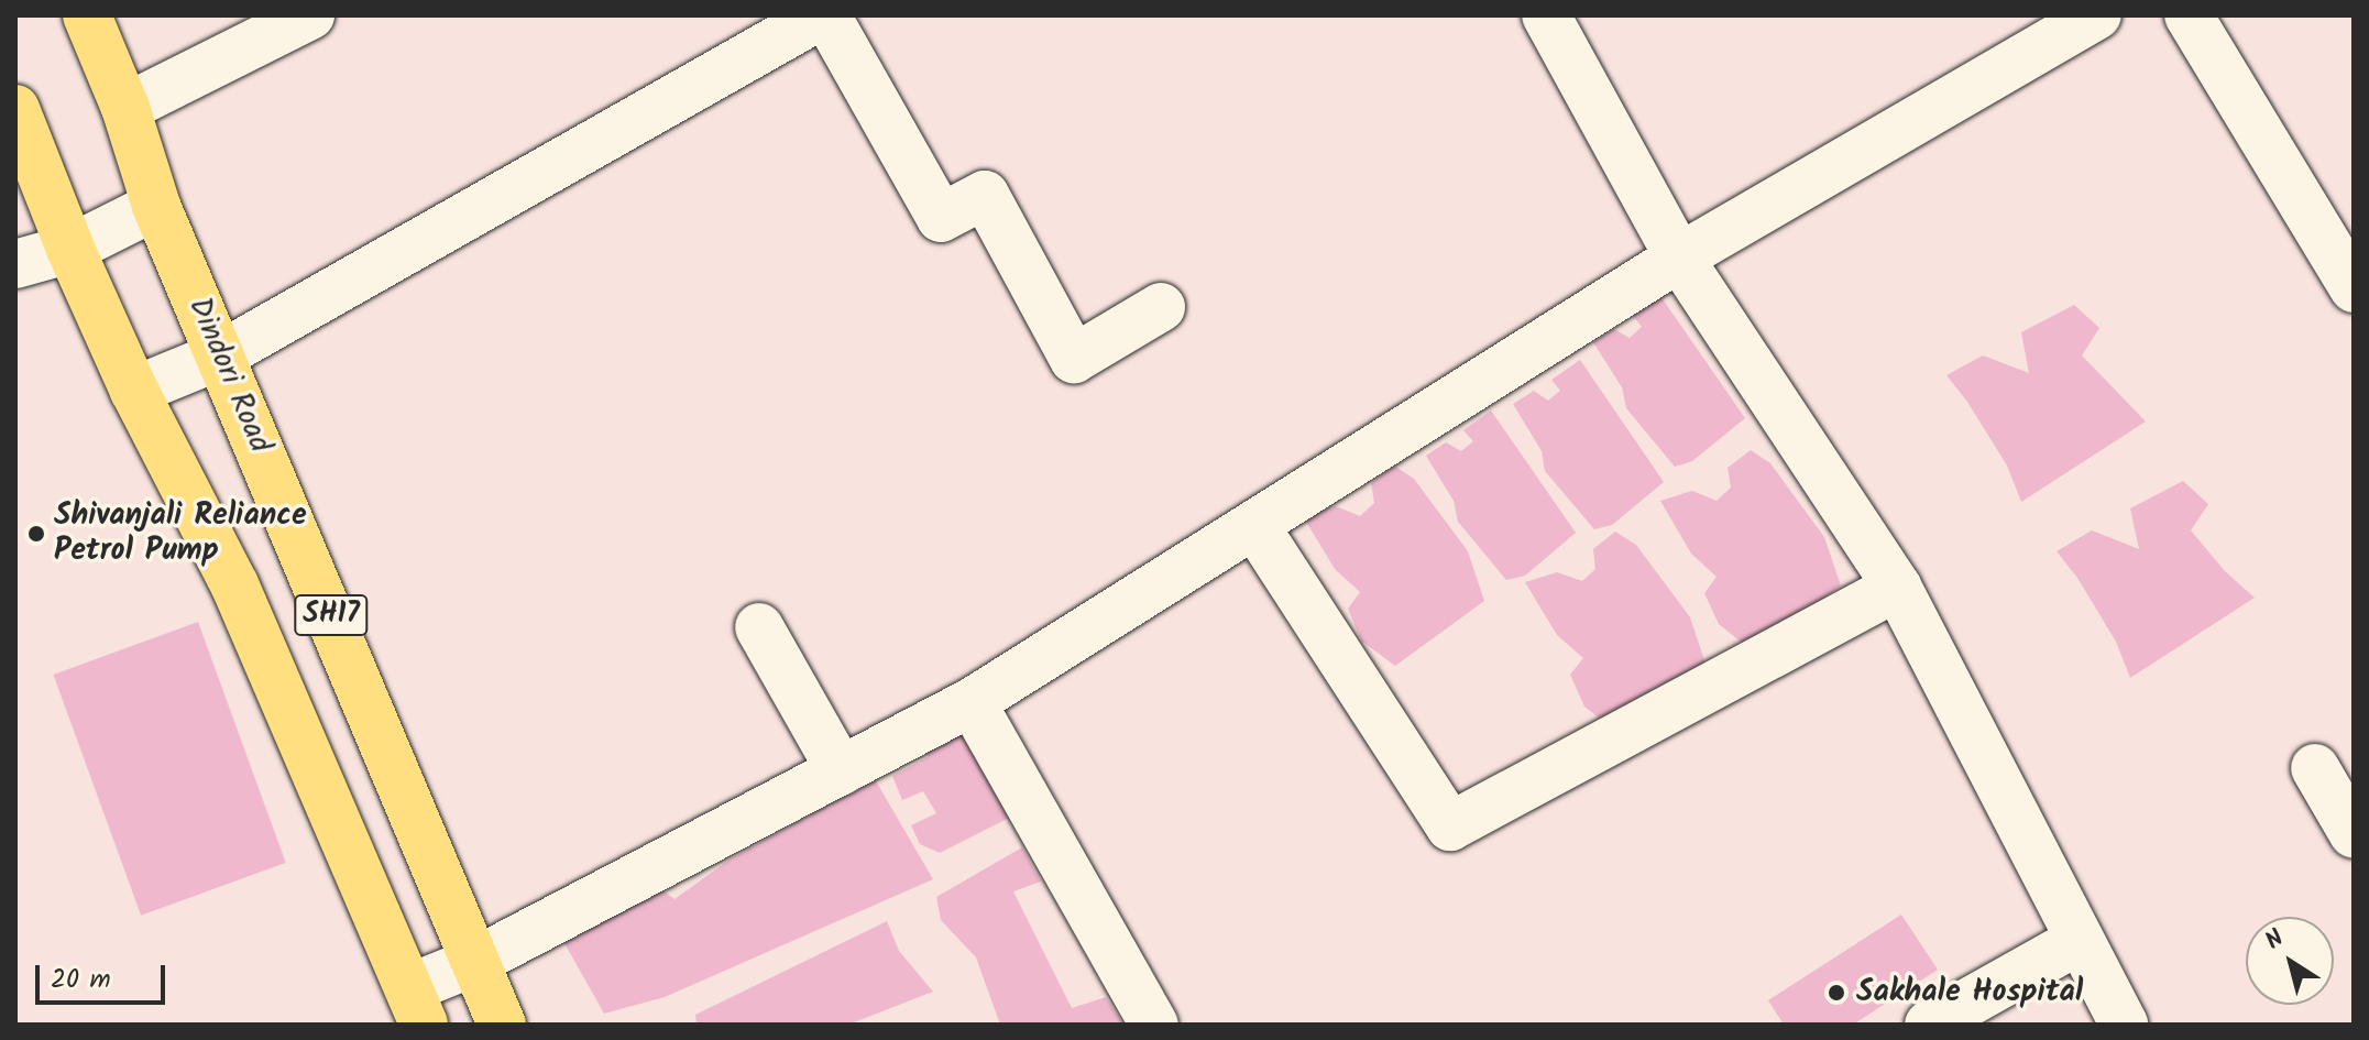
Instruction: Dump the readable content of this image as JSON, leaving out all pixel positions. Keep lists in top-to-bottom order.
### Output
{
  "streets": {
    "main road": ["Dindori Road", "SH17"]
  },
  "places": ["Shivanjali Reliance Petrol Pump", "Sakhale Hospital"],
  "scale_bar": "20 m",
  "north": "top left"
}
